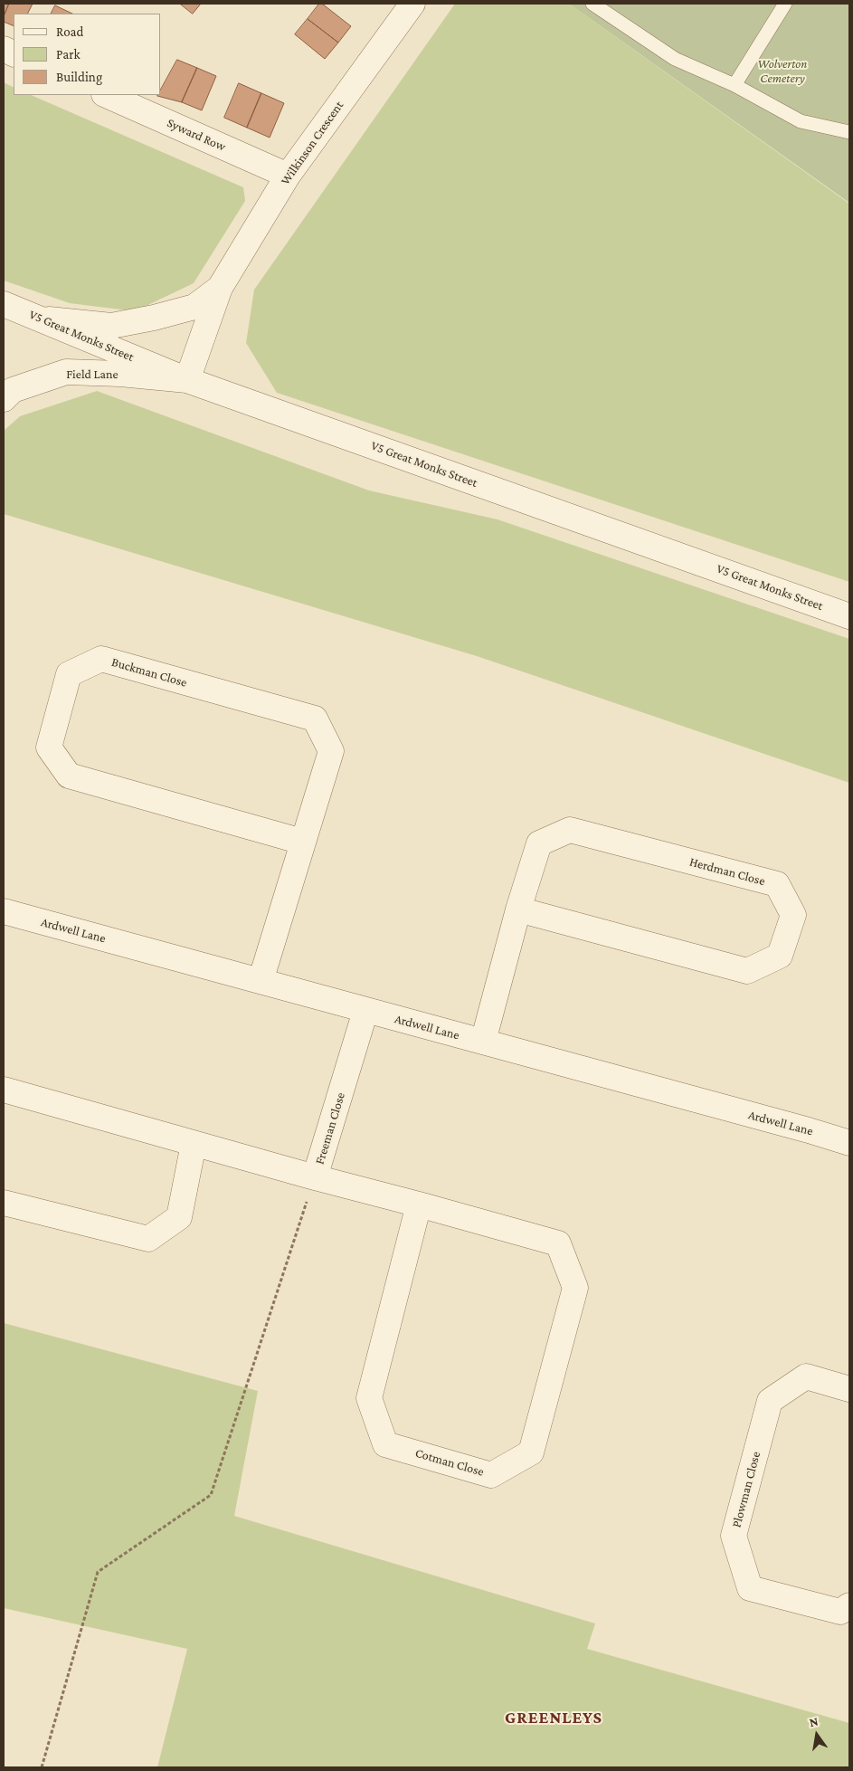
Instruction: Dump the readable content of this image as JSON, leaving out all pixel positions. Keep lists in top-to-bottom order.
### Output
{
  "streets": {
    "street": [
      "Syward Row",
      "Wilkinson Crescent",
      "V5 Great Monks Street",
      "Field Lane",
      "Buckman Close",
      "Herdman Close",
      "Ardwell Lane",
      "Freeman Close",
      "Cotman Close",
      "Plowman Close"
    ]
  },
  "crossings": [
    ["Syward Row", "Wilkinson Crescent"],
    ["Wilkinson Crescent", "V5 Great Monks Street"],
    ["Wilkinson Crescent", "Field Lane"],
    ["V5 Great Monks Street", "Field Lane"],
    ["Buckman Close", "Ardwell Lane"],
    ["Herdman Close", "Ardwell Lane"],
    ["Ardwell Lane", "Freeman Close"],
    ["Freeman Close", "Cotman Close"]
  ],
  "districts": ["GREENLEYS"],
  "parks": ["Wolverton Cemetery"],
  "legend": ["Road", "Park", "Building"],
  "north": "top"
}
